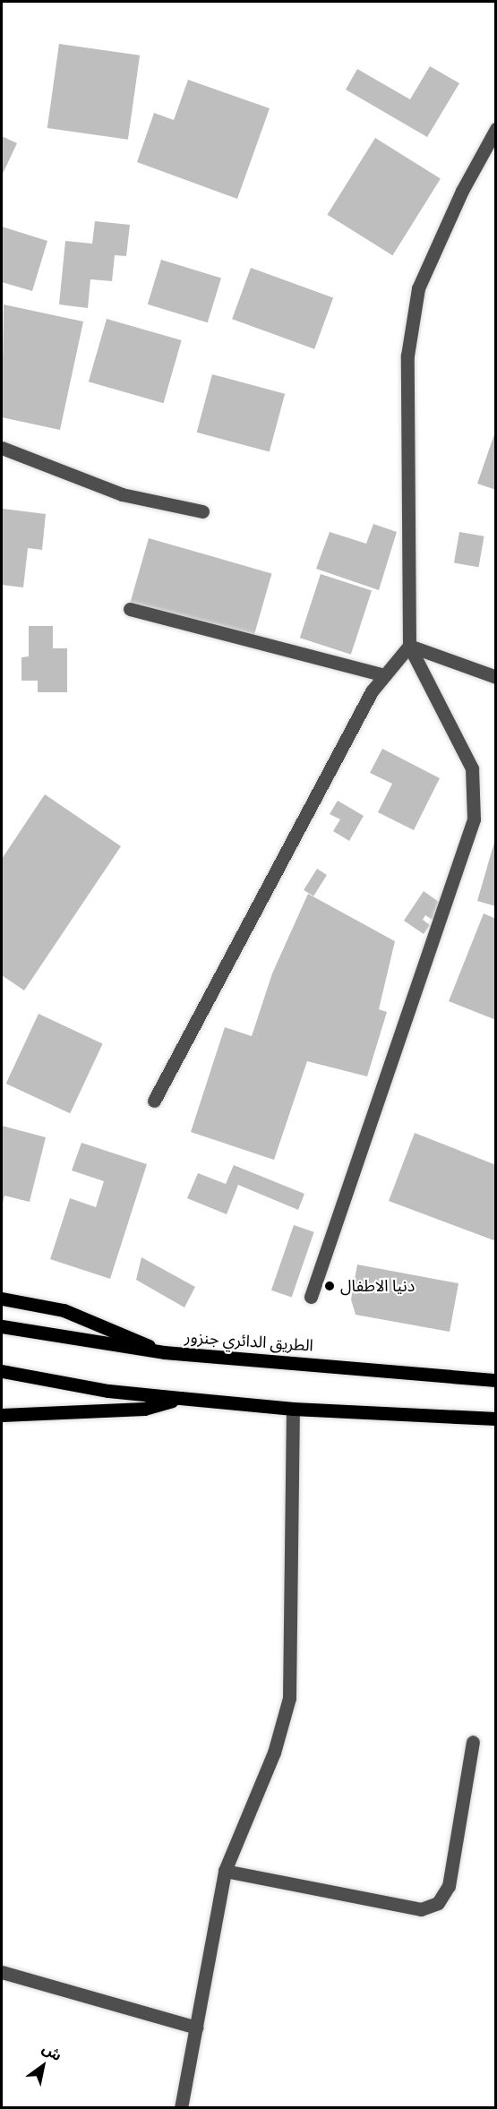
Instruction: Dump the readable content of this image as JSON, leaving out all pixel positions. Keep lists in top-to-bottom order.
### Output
{
  "streets": {
    "main road": ["الطريق الدائري جنزور"]
  },
  "places": ["دنيا الاطفال"],
  "north": "top right"
}
